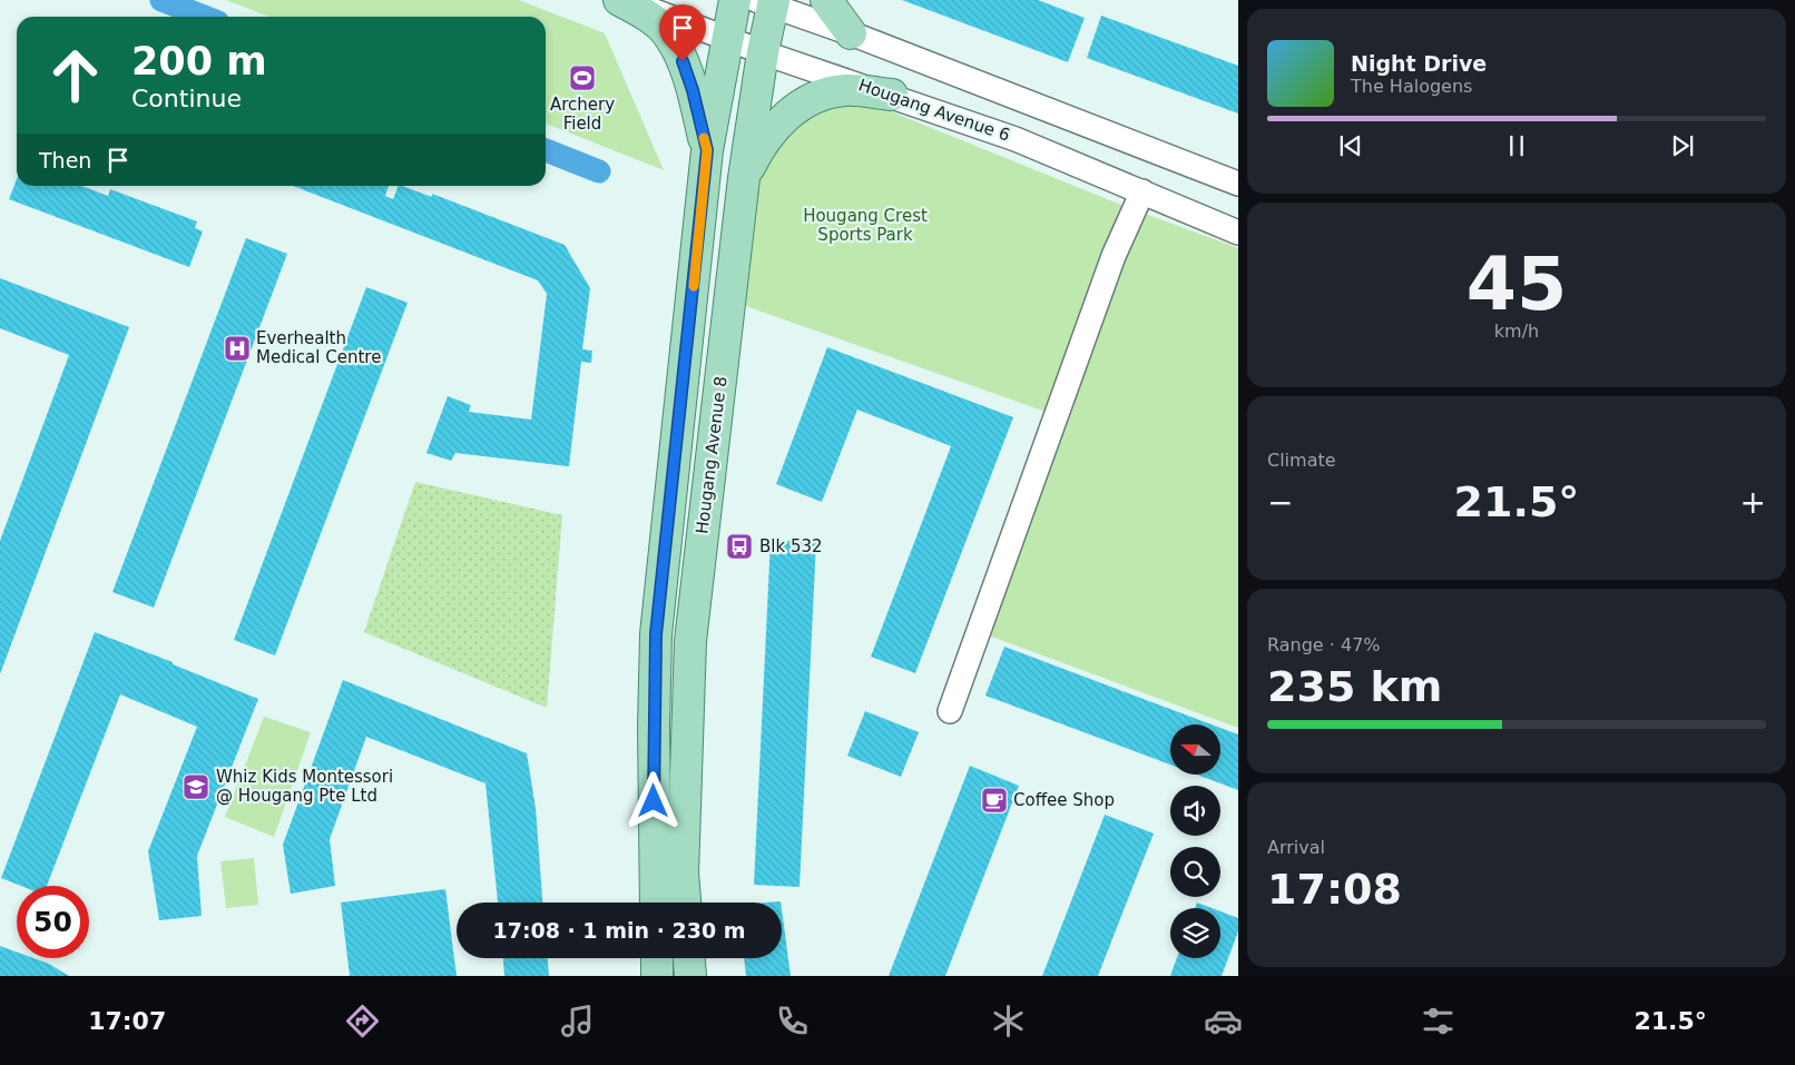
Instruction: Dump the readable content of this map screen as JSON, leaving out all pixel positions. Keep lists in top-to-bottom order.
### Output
{
  "streets": {
    "main road": ["Hougang Avenue 8"],
    "street": ["Hougang Avenue 6"]
  },
  "crossings": [
    ["Hougang Avenue 6", "Hougang Avenue 8"]
  ],
  "parks": ["Hougang Crest Sports Park"],
  "places": {
    "sports": ["Archery Field"],
    "hospital": ["Everhealth Medical Centre"],
    "bus stop": ["Blk 532"],
    "school or university": ["Whiz Kids Montessori @ Hougang Pte Ltd"],
    "cafe": ["Coffee Shop"]
  },
  "north": "left",
  "page": {
    "turn": ["200 m", "Continue"],
    "song": ["Night Drive", "The Halogens"],
    "then": "Then",
    "tile": [
      ["45", "km/h"],
      "Climate",
      ["Range · 47%", "235 km"],
      ["Arrival", "17:08"]
    ],
    "heat": ["−", "21.5°", "+"],
    "limit": "50",
    "trip": "17:08 · 1 min · 230 m",
    "tabs": ["17:07", "21.5°"]
  }
}
